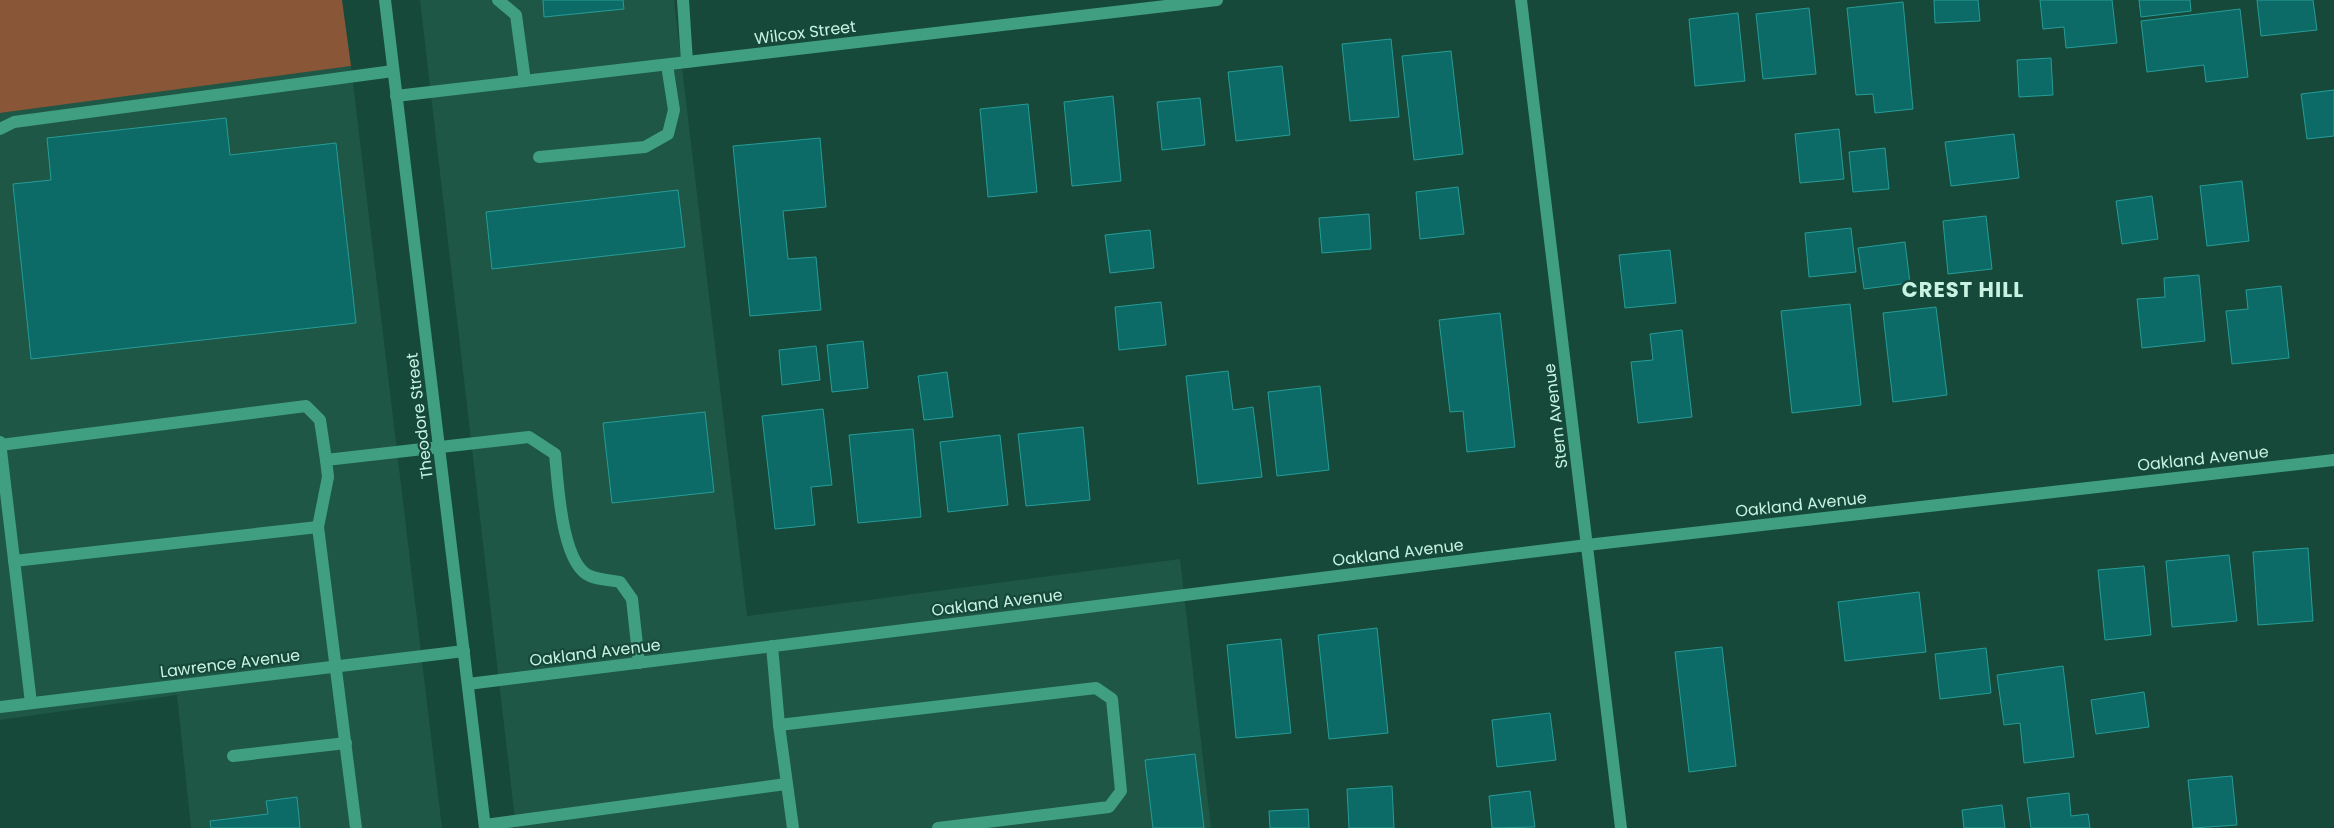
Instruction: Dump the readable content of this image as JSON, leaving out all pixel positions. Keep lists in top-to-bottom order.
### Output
{
  "streets": {
    "street": [
      "Wilcox Street",
      "Theodore Street",
      "Stern Avenue",
      "Oakland Avenue",
      "Lawrence Avenue"
    ]
  },
  "crossings": [
    ["Wilcox Street", "Theodore Street"],
    ["Theodore Street", "Oakland Avenue"],
    ["Theodore Street", "Lawrence Avenue"],
    ["Stern Avenue", "Oakland Avenue"]
  ],
  "districts": ["CREST HILL"]
}
